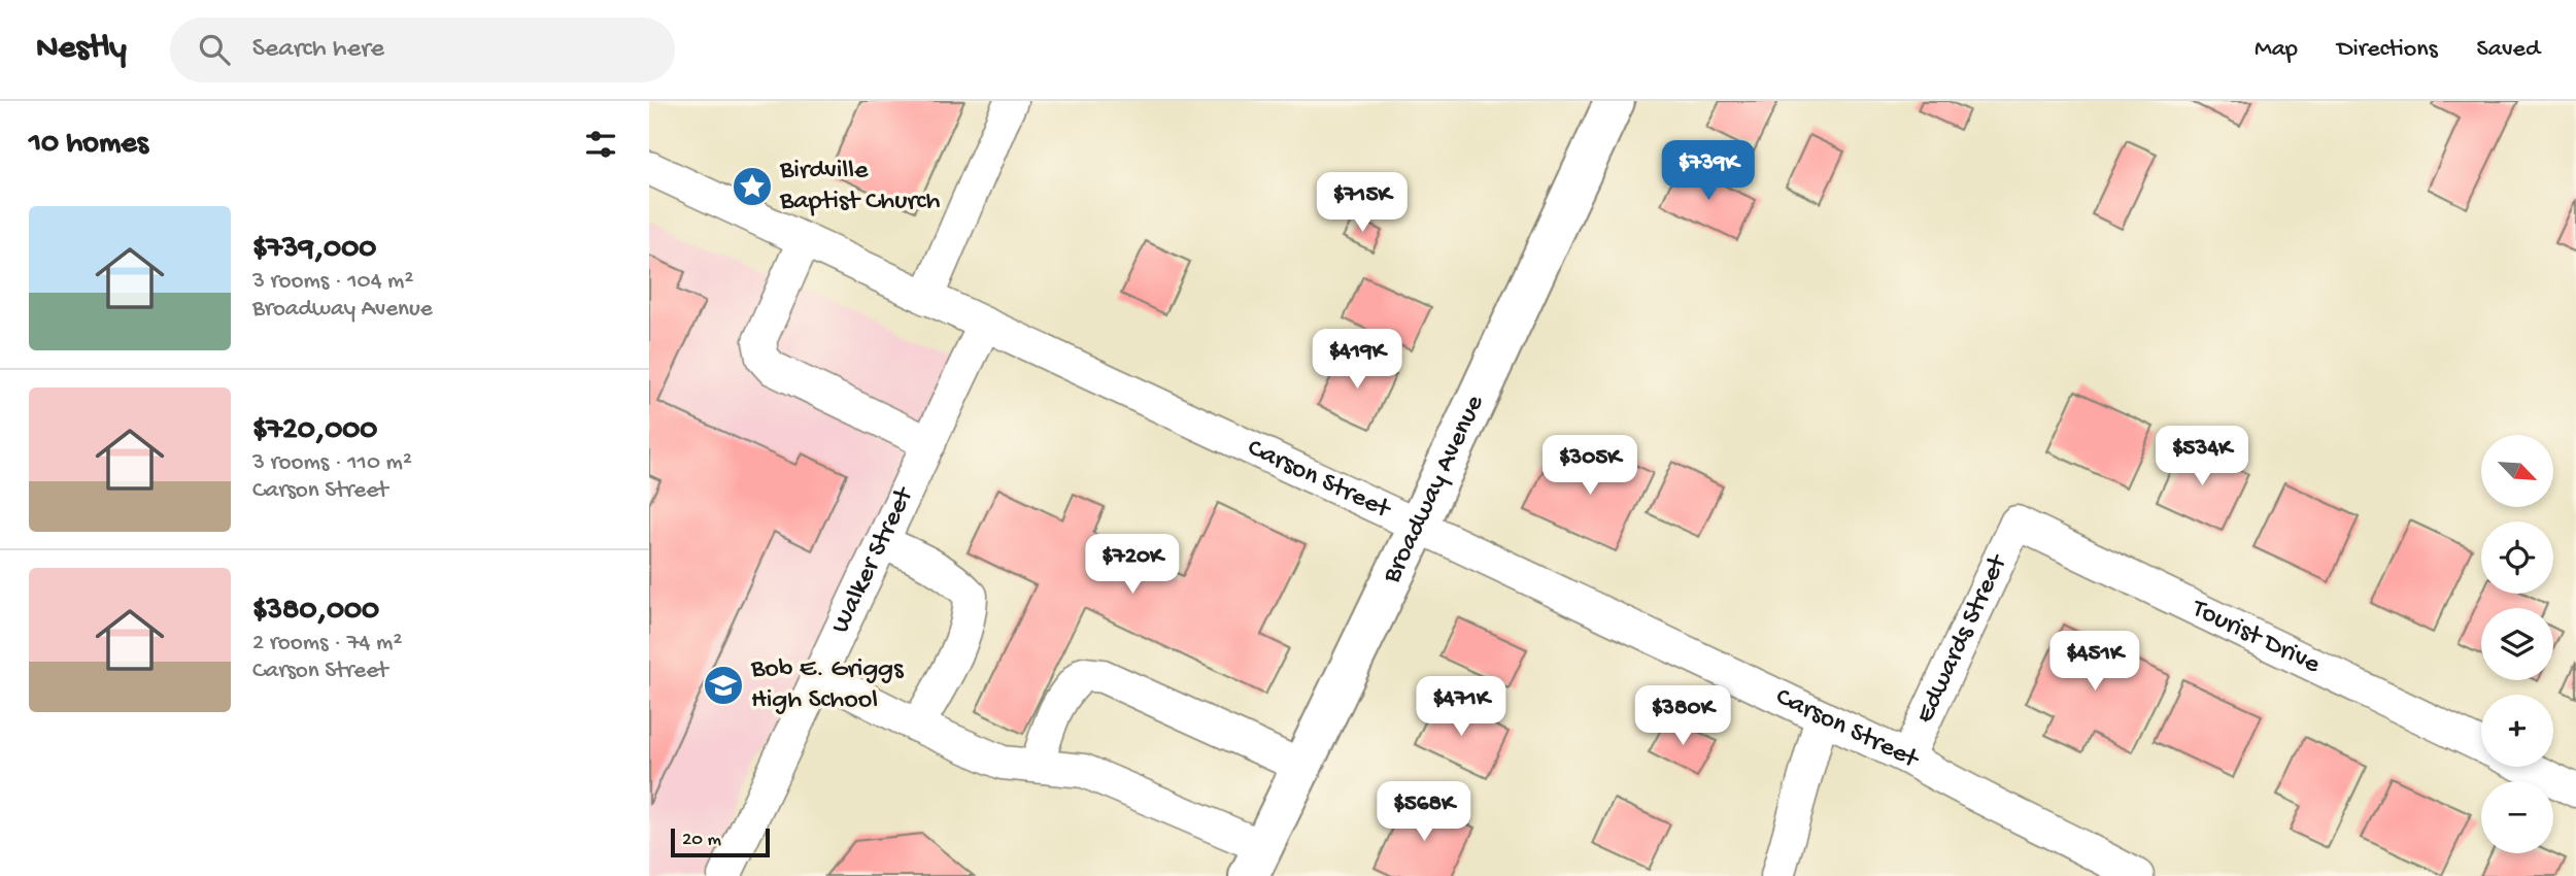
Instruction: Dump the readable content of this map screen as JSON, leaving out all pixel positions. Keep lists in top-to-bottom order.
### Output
{
  "streets": {
    "main road": ["Broadway Avenue"],
    "street": [
      "Carson Street",
      "Walker Street",
      "Tourist Drive",
      "Edwards Street"
    ]
  },
  "crossings": [
    ["Carson Street", "Broadway Avenue"],
    ["Carson Street", "Walker Street"],
    ["Carson Street", "Edwards Street"],
    ["Tourist Drive", "Edwards Street"]
  ],
  "places": {
    "place": ["Birdville Baptist Church"],
    "school or university": ["Bob E. Griggs High School"]
  },
  "scale_bar": "20 m",
  "north": "bottom right",
  "page": {
    "header": "Nestly",
    "search": "Search here",
    "nav": ["Map", "Directions", "Saved"],
    "heading": "10 homes",
    "price": [
      "$739K",
      "$715K",
      "$419K",
      "$534K",
      "$305K",
      "$720K",
      "$451K",
      "$471K",
      "$380K",
      "$568K"
    ],
    "list": [
      {
        "name": "$739,000",
        "note": "3 rooms · 104 m² · Broadway Avenue"
      },
      {
        "name": "$720,000",
        "note": "3 rooms · 110 m² · Carson Street"
      },
      {
        "name": "$380,000",
        "note": "2 rooms · 74 m² · Carson Street"
      }
    ],
    "map_buttons": ["+", "−"],
    "scale": "20 m"
  }
}
